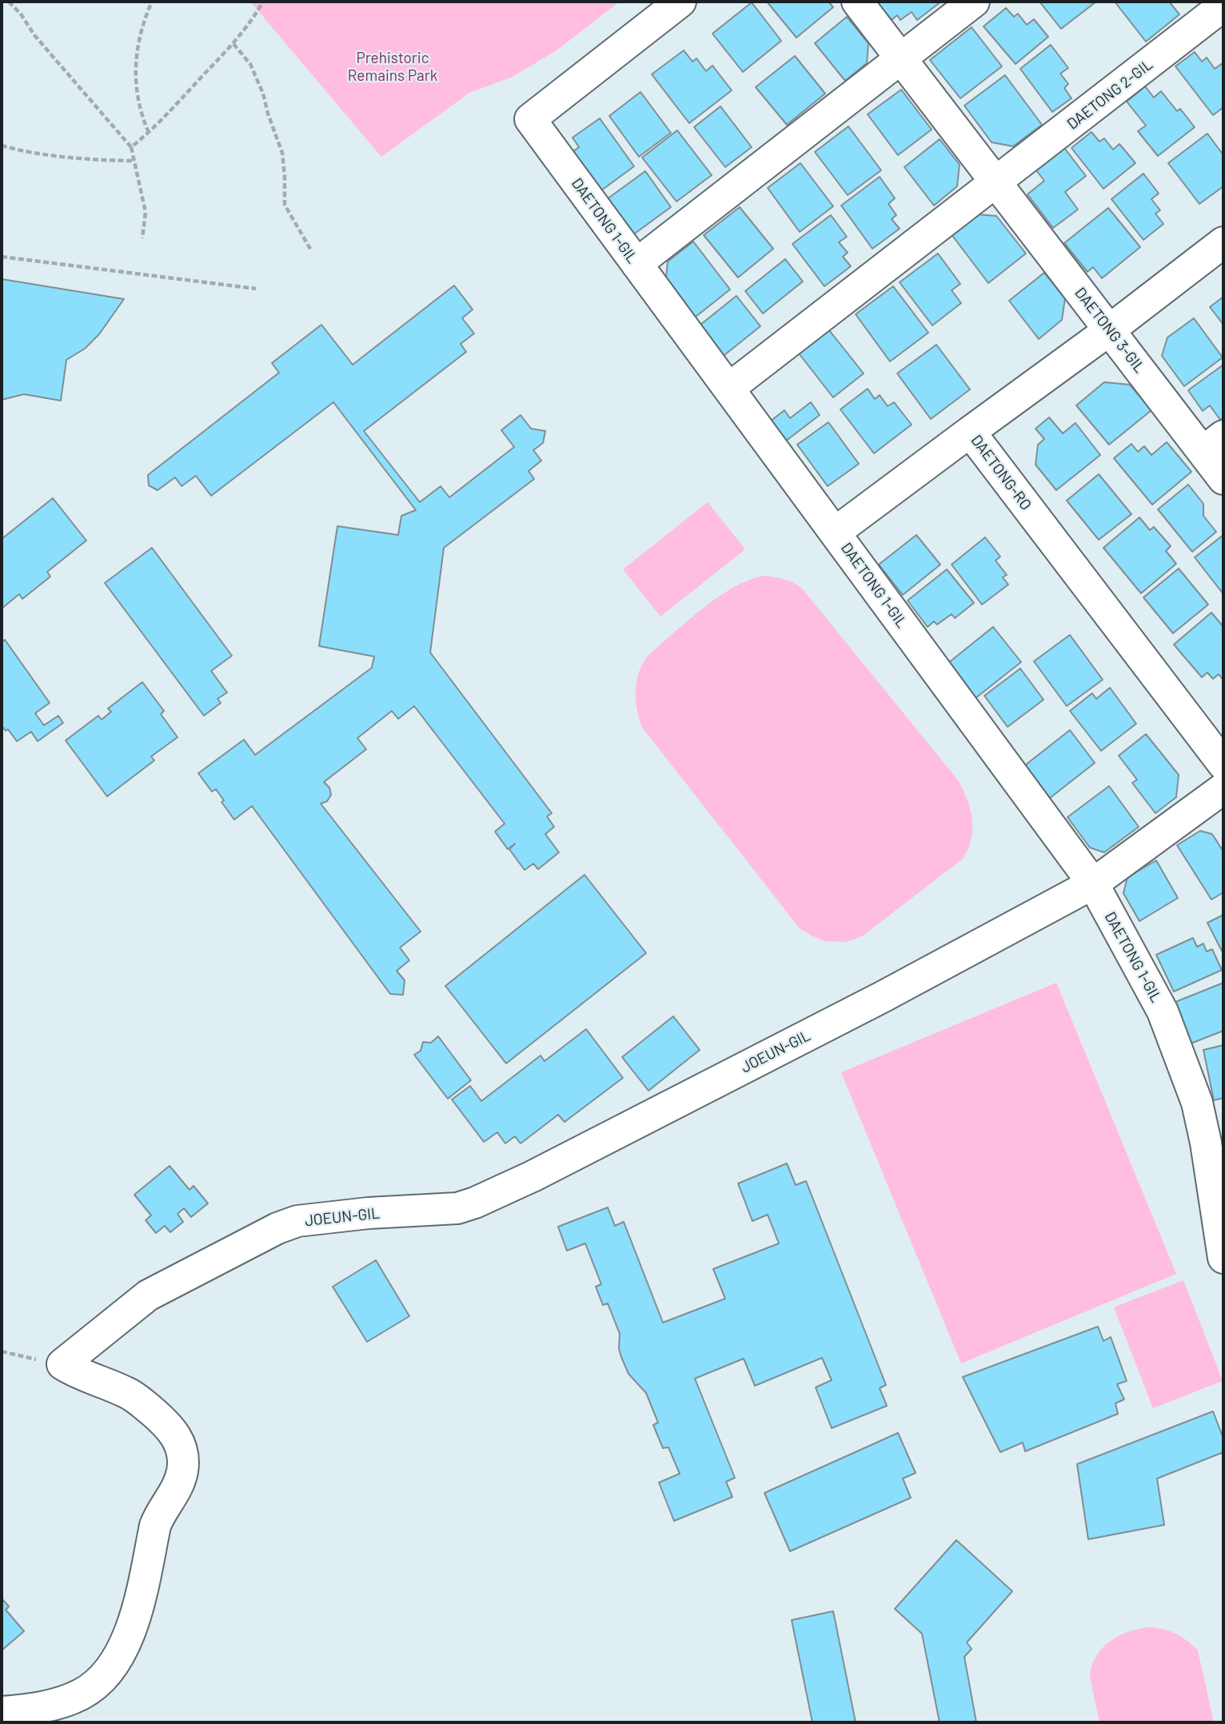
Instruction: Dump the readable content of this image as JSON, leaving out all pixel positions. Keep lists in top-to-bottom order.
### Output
{
  "streets": {
    "street": [
      "DAETONG 2-GIL",
      "DAETONG 1-GIL",
      "DAETONG 3-GIL",
      "DAETONG-RO",
      "JOEUN-GIL"
    ]
  },
  "crossings": [
    ["DAETONG 2-GIL", "DAETONG 3-GIL"],
    ["DAETONG 1-GIL", "JOEUN-GIL"],
    ["DAETONG 3-GIL", "DAETONG-RO"]
  ],
  "parks": ["Prehistoric Remains Park"]
}
